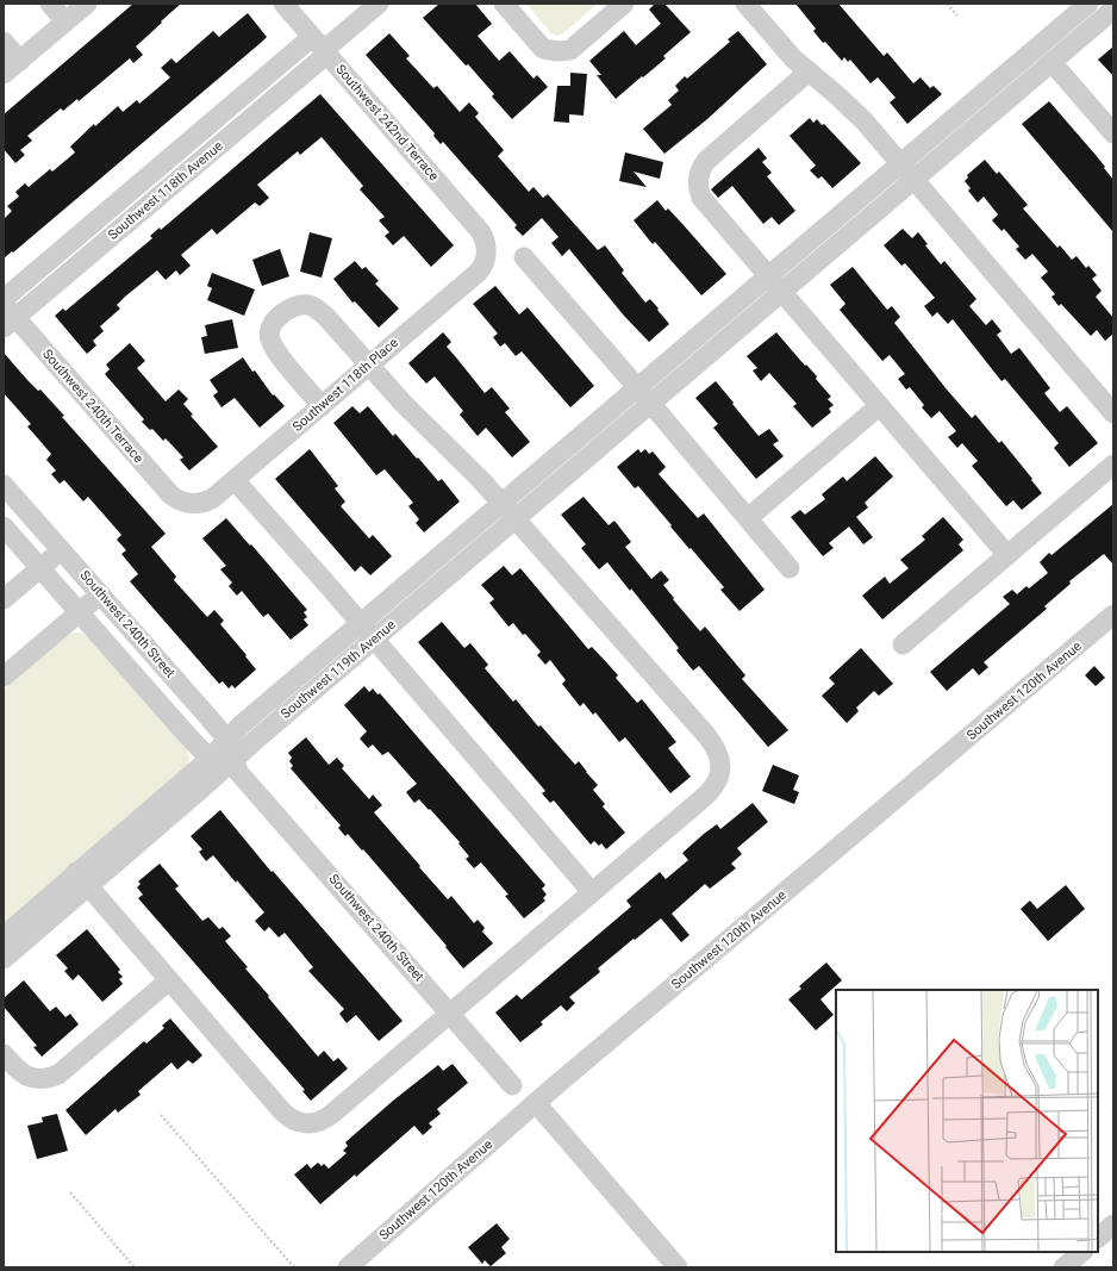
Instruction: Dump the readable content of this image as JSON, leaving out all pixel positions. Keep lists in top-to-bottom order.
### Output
{
  "streets": {
    "street": [
      "Southwest 242nd Terrace",
      "Southwest 118th Avenue",
      "Southwest 118th Place",
      "Southwest 240th Terrace",
      "Southwest 240th Street",
      "Southwest 119th Avenue",
      "Southwest 120th Avenue"
    ]
  },
  "crossings": [
    ["Southwest 242nd Terrace", "Southwest 118th Avenue"],
    ["Southwest 242nd Terrace", "Southwest 118th Place"],
    ["Southwest 118th Avenue", "Southwest 240th Terrace"],
    ["Southwest 118th Place", "Southwest 240th Terrace"],
    ["Southwest 240th Street", "Southwest 119th Avenue"]
  ]
}
